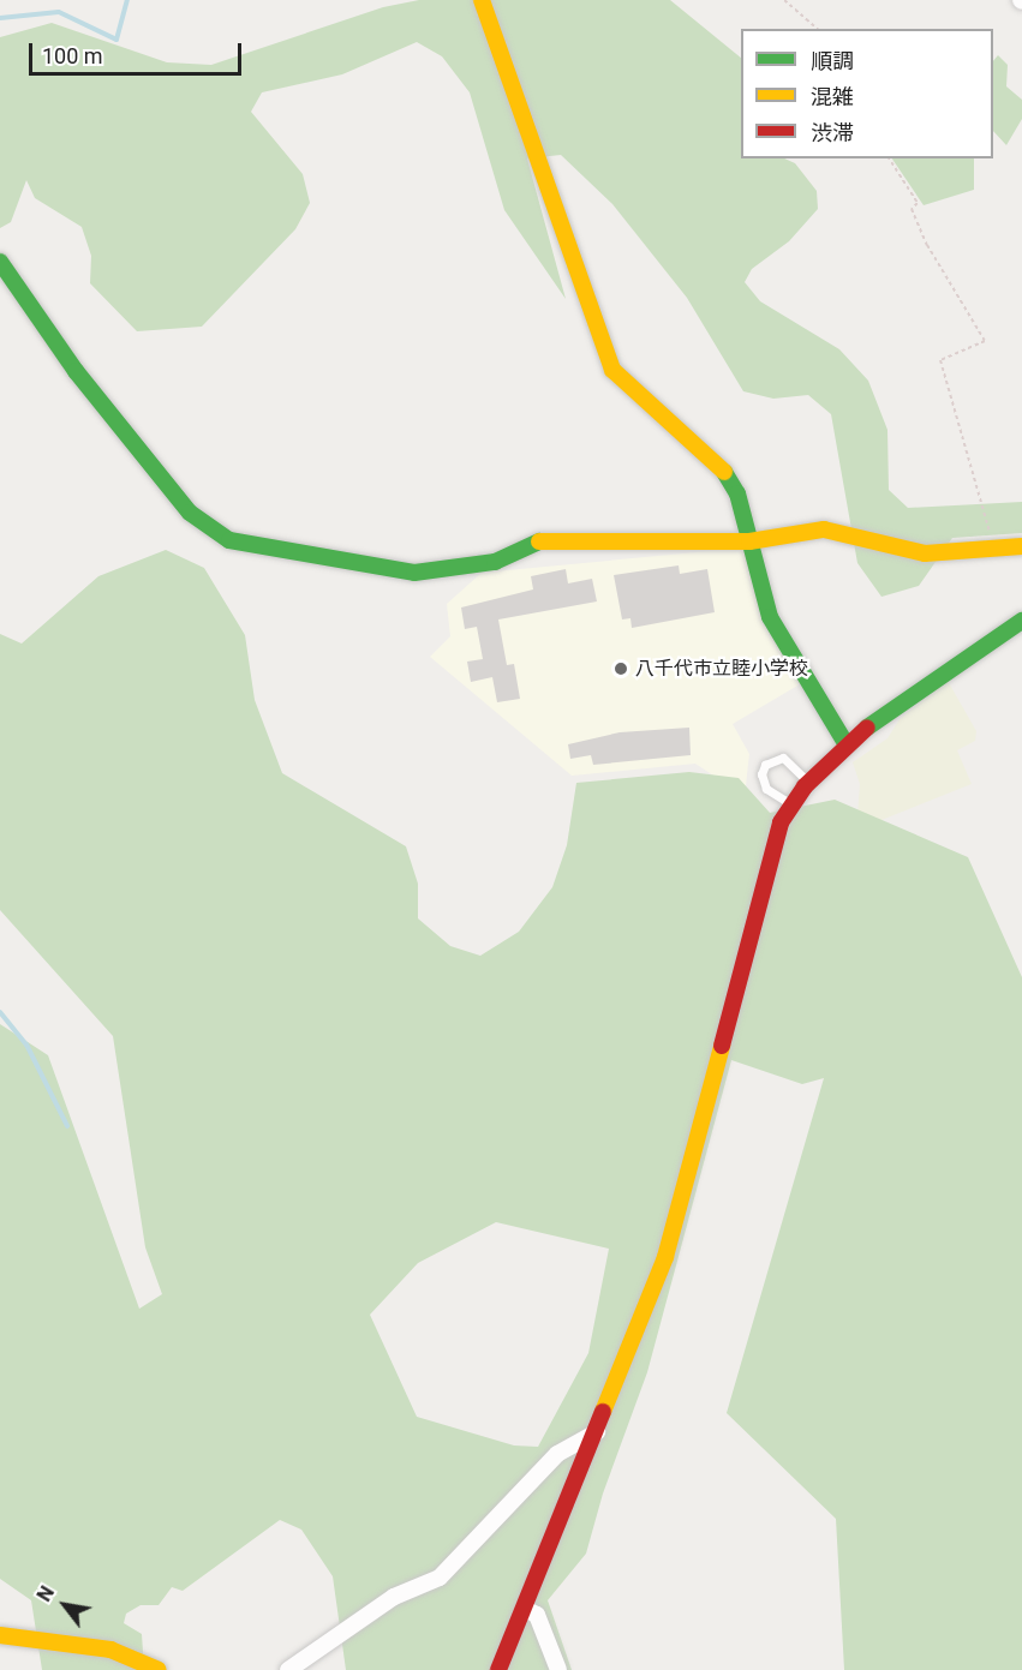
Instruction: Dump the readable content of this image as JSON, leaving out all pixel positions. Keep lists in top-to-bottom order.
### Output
{
  "places": ["八千代市立睦小学校"],
  "legend": ["順調", "混雑", "渋滞"],
  "scale_bar": "100 m",
  "north": "top left"
}
